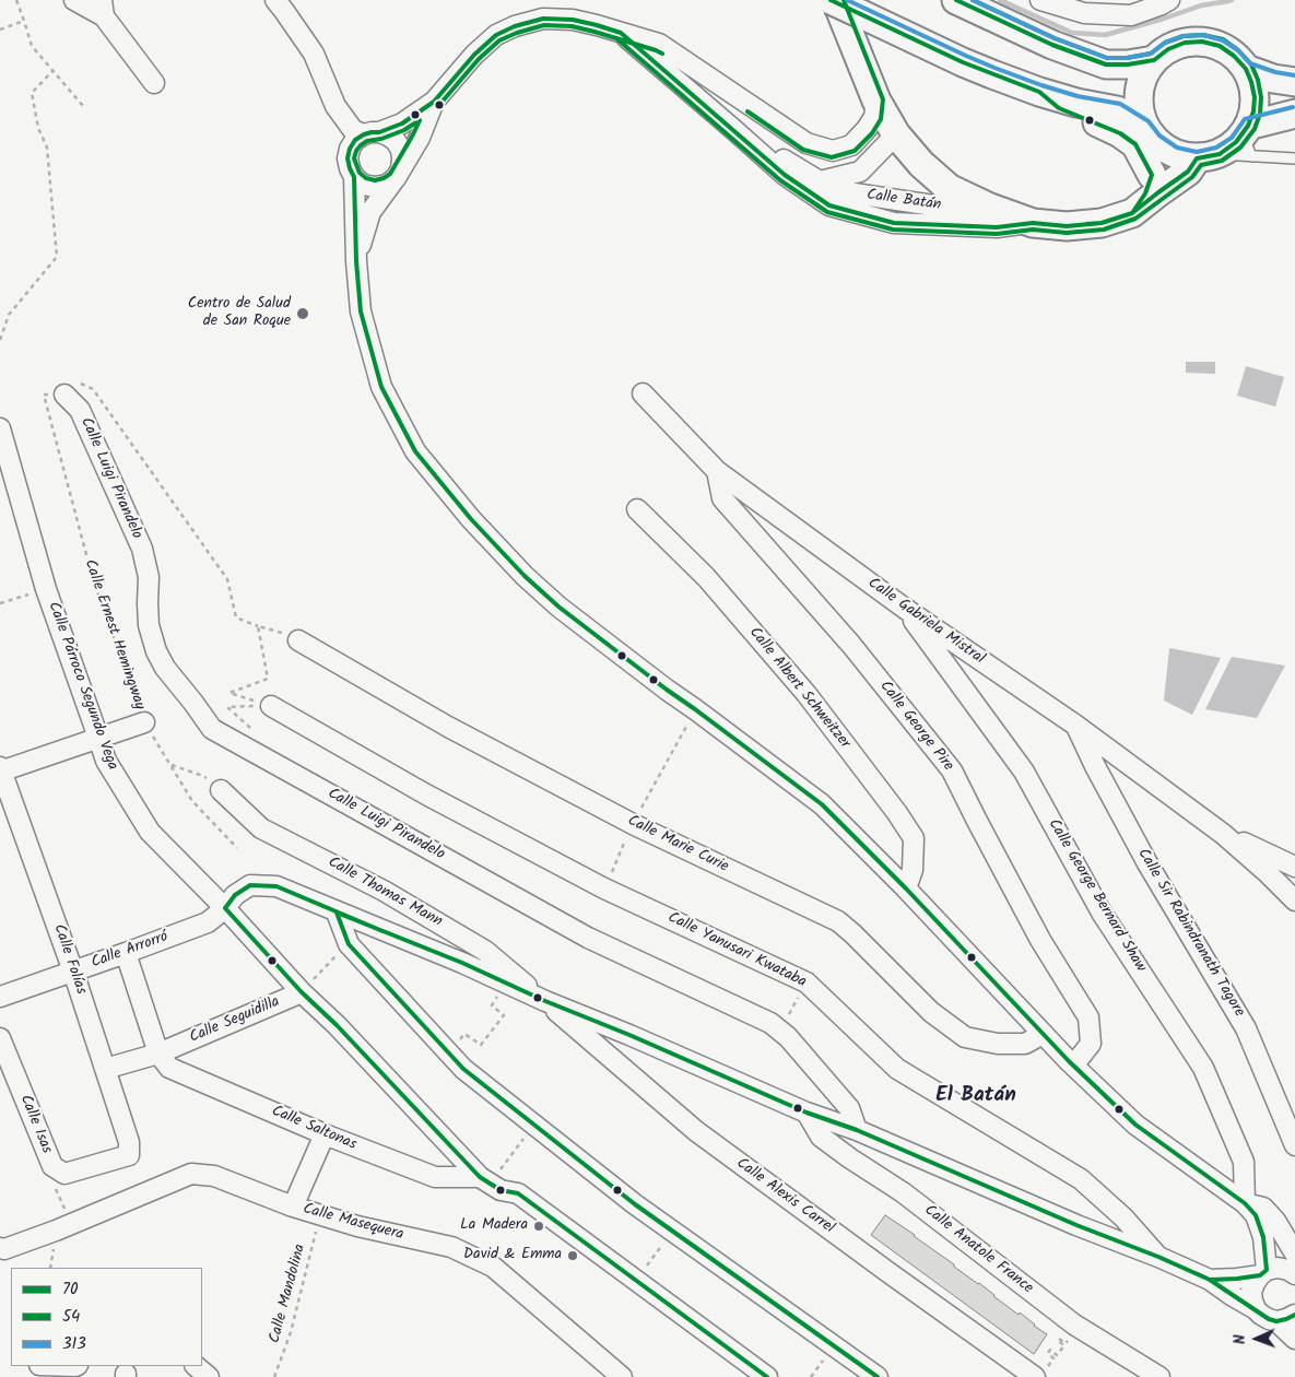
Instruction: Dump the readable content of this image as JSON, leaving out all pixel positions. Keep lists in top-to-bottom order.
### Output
{
  "streets": {
    "street": [
      "Calle Batán",
      "Calle Luigi Pirandelo",
      "Calle Gabriela Mistral",
      "Calle Párroco Segundo Vega",
      "Calle Albert Schweitzer",
      "Calle George Pire",
      "Calle Marie Curie",
      "Calle Thomas Mann",
      "Calle George Bernard Shaw",
      "Calle Sir Rabindranath Tagore",
      "Calle Arrorró",
      "Calle Yanusari Kwataba",
      "Calle Folías",
      "Calle Seguidilla",
      "Calle Isas",
      "Calle Saltonas",
      "Calle Alexis Carrel",
      "Calle Masequera",
      "Calle Anatole France"
    ],
    "path": ["Calle Ernest Hemingway", "Calle Mandolina"]
  },
  "crossings": [
    ["Calle Luigi Pirandelo", "Calle Ernest Hemingway"],
    ["Calle Gabriela Mistral", "Calle George Pire"],
    ["Calle Gabriela Mistral", "Calle George Bernard Shaw"],
    ["Calle Gabriela Mistral", "Calle Sir Rabindranath Tagore"],
    ["Calle Párroco Segundo Vega", "Calle Arrorró"],
    ["Calle Párroco Segundo Vega", "Calle Seguidilla"],
    ["Calle Párroco Segundo Vega", "Calle Saltonas"],
    ["Calle Thomas Mann", "Calle Arrorró"],
    ["Calle Thomas Mann", "Calle Alexis Carrel"],
    ["Calle Arrorró", "Calle Folías"],
    ["Calle Arrorró", "Calle Alexis Carrel"],
    ["Calle Folías", "Calle Seguidilla"],
    ["Calle Folías", "Calle Isas"],
    ["Calle Seguidilla", "Calle Saltonas"],
    ["Calle Masequera", "Calle Mandolina"]
  ],
  "districts": ["El Batán"],
  "places": ["Centro de Salud de San Roque", "La Madera", "David & Emma"],
  "lines": ["transit line 70", "transit line 54", "transit line 313"],
  "legend": ["70", "54", "313"],
  "north": "left"
}
